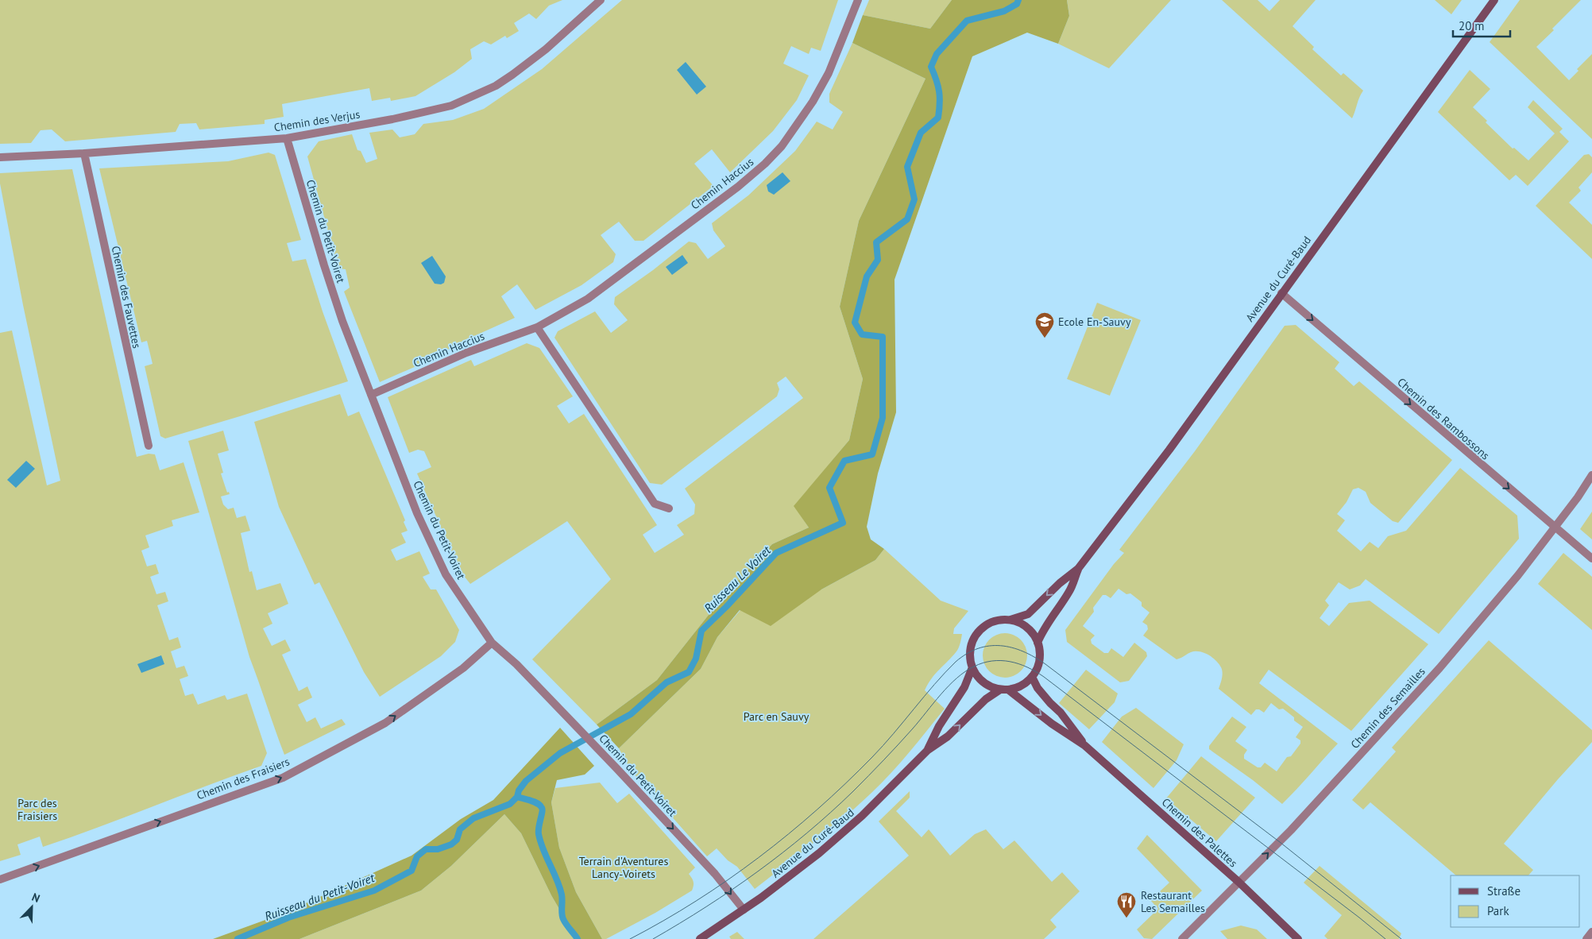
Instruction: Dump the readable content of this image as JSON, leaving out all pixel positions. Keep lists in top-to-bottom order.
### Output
{
  "streets": {
    "street": [
      "Chemin des Verjus",
      "Chemin Haccius",
      "Chemin du Petit-Voiret",
      "Avenue du Curé-Baud",
      "Chemin des Fauvettes",
      "Chemin des Rambossons",
      "Chemin des Semailles",
      "Chemin des Fraisiers",
      "Chemin des Palettes"
    ]
  },
  "crossings": [
    ["Chemin des Verjus", "Chemin du Petit-Voiret"],
    ["Chemin des Verjus", "Chemin des Fauvettes"],
    ["Chemin Haccius", "Chemin du Petit-Voiret"],
    ["Chemin du Petit-Voiret", "Avenue du Curé-Baud"],
    ["Chemin du Petit-Voiret", "Chemin des Fraisiers"],
    ["Avenue du Curé-Baud", "Chemin des Rambossons"],
    ["Avenue du Curé-Baud", "Chemin des Palettes"],
    ["Chemin des Rambossons", "Chemin des Semailles"],
    ["Chemin des Semailles", "Chemin des Palettes"]
  ],
  "one_way": [
    "Chemin du Petit-Voiret",
    "Chemin des Rambossons",
    "Chemin des Semailles",
    "Chemin des Fraisiers"
  ],
  "water": ["Ruisseau Le Voiret", "Ruisseau du Petit-Voiret"],
  "parks": ["Parc en Sauvy", "Parc des Fraisiers", "Terrain d'Aventures Lancy-Voirets"],
  "places": {
    "school or university": ["Ecole En-Sauvy"],
    "restaurant": ["Restaurant Les Semailles"]
  },
  "legend": ["Straße", "Park"],
  "scale_bar": "20 m",
  "north": "top right"
}
